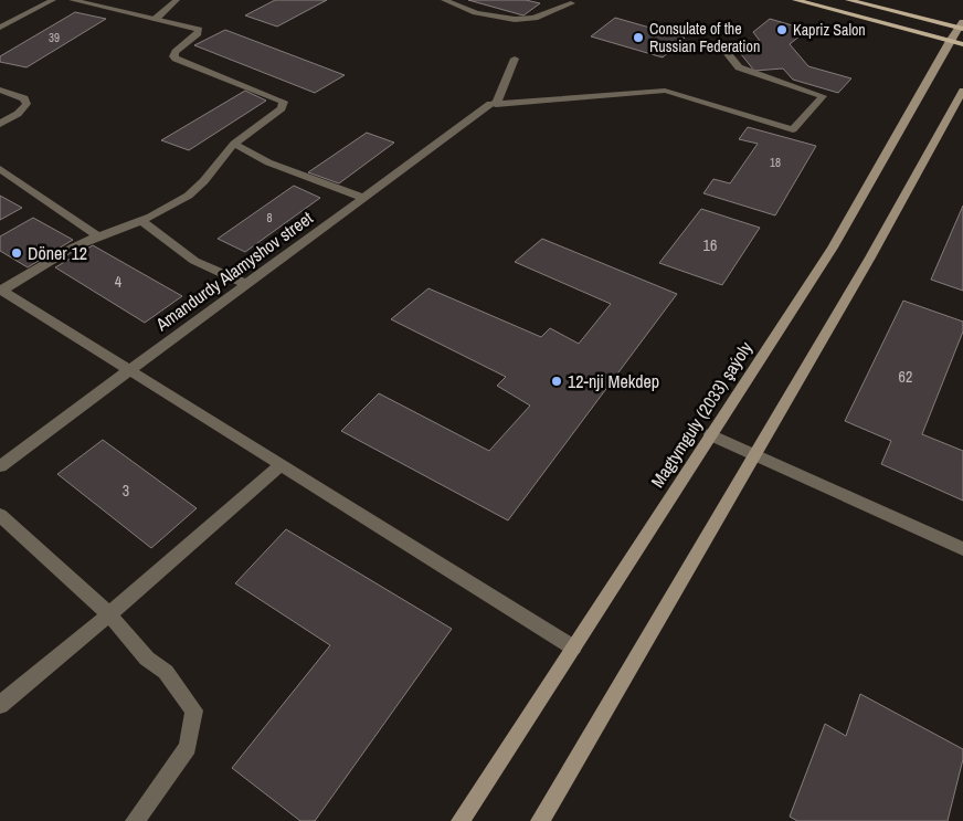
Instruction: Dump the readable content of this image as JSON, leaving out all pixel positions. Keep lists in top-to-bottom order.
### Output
{
  "streets": {
    "main road": ["Magtymguly (2033) şaýoly"],
    "street": ["Amandurdy Alamyshov street"]
  },
  "places": [
    "Kapriz Salon",
    "Consulate of the Russian Federation",
    "Döner 12",
    "12-nji Mekdep"
  ],
  "house_numbers": [
    "39",
    "18",
    "8",
    "16",
    "4",
    "62",
    "3"
  ]
}
